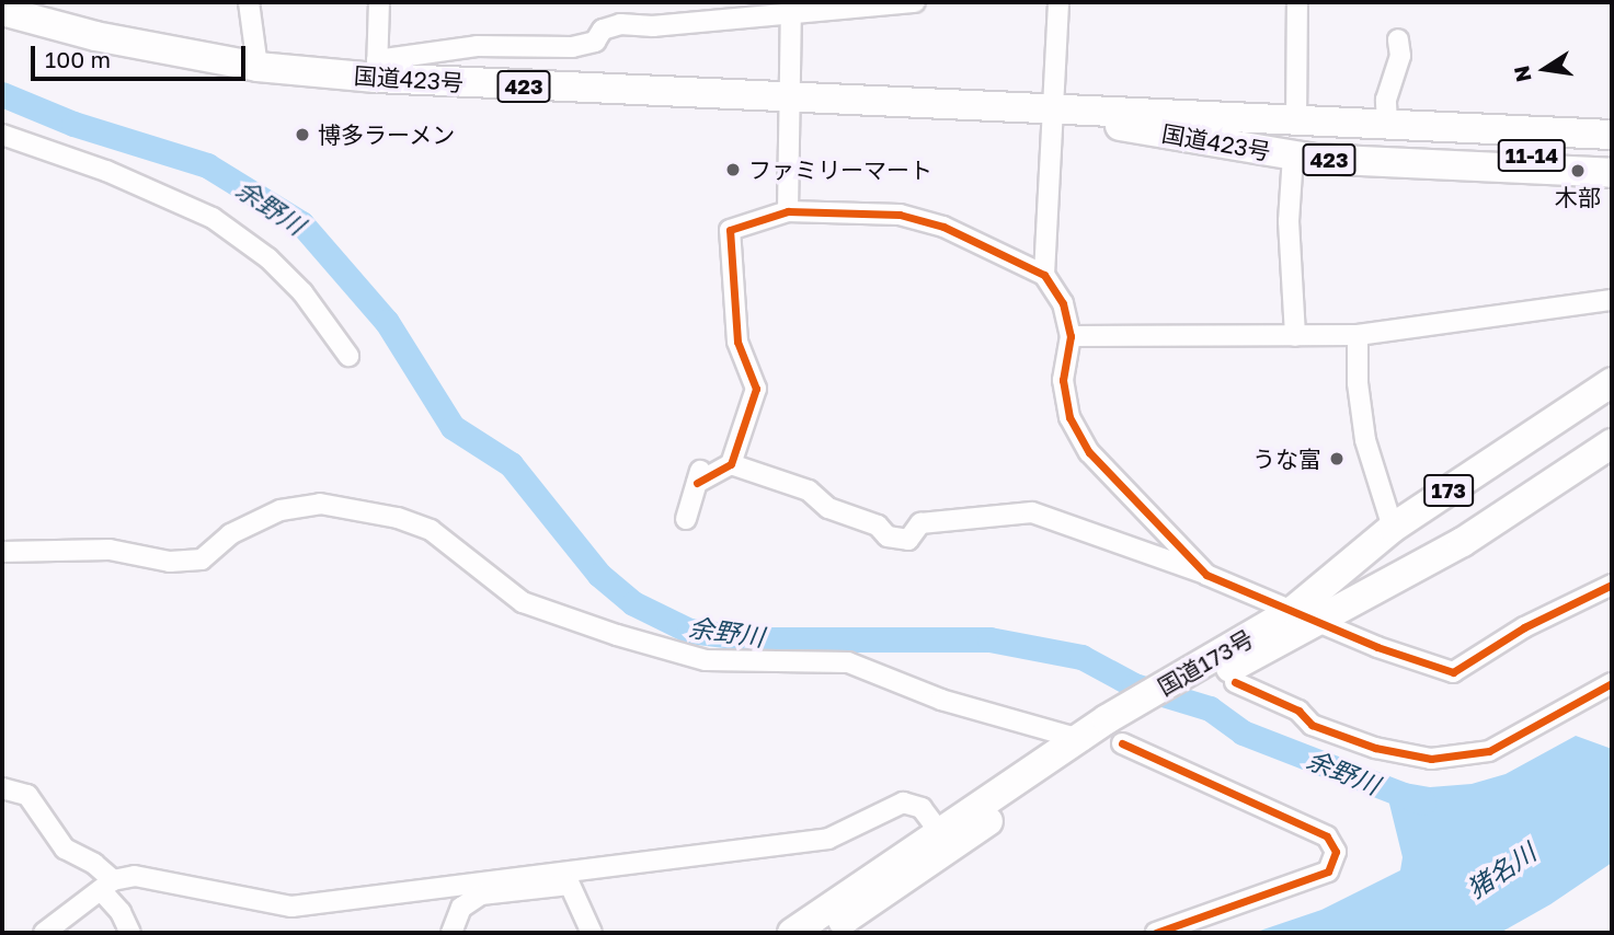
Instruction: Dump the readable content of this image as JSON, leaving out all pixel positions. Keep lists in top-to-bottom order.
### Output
{
  "streets": {
    "highway": [
      "国道423号",
      "423",
      "11-14",
      "173",
      "国道173号"
    ]
  },
  "crossings": [
    ["国道423号", "11-14"]
  ],
  "water": ["余野川", "猪名川"],
  "places": [
    "博多ラーメン",
    "ファミリーマート",
    "木部",
    "うな富"
  ],
  "scale_bar": "100 m",
  "north": "left"
}
